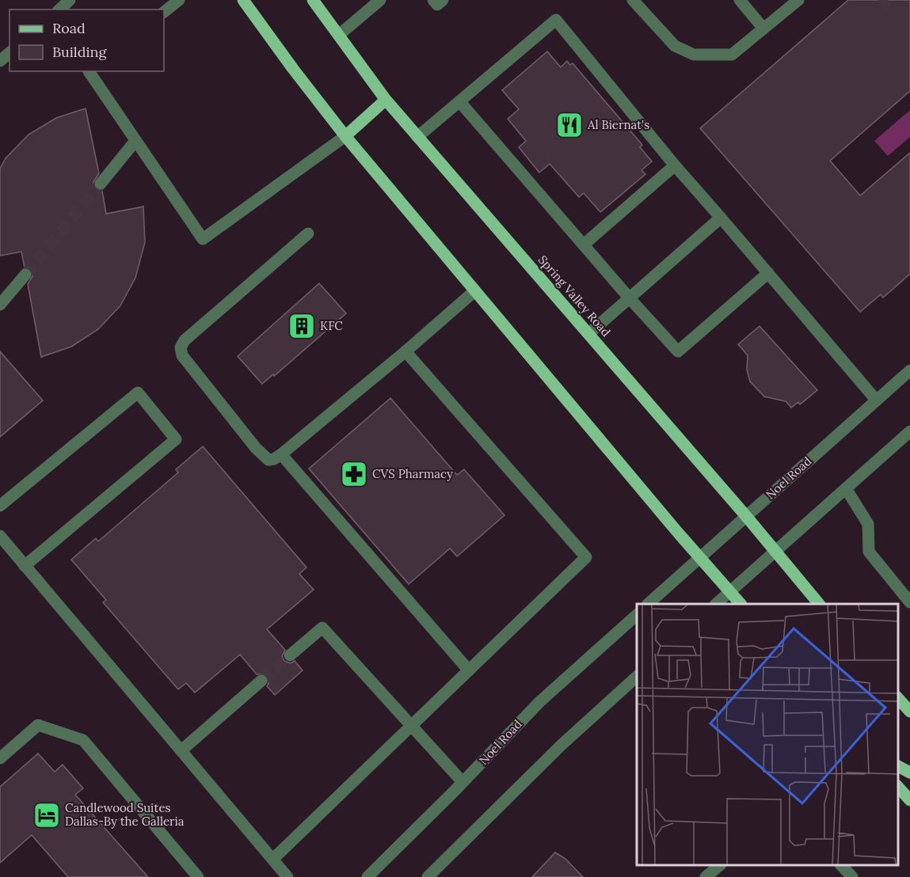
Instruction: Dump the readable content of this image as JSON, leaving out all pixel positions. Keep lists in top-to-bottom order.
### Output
{
  "streets": {
    "main road": ["Spring Valley Road"],
    "street": ["Noel Road"]
  },
  "crossings": [
    ["Spring Valley Road", "Noel Road"]
  ],
  "places": {
    "restaurant": ["Al Biernat's"],
    "building": ["KFC"],
    "pharmacy": ["CVS Pharmacy"],
    "hotel": ["Candlewood Suites Dallas-By the Galleria"]
  },
  "legend": ["Road", "Building"]
}
